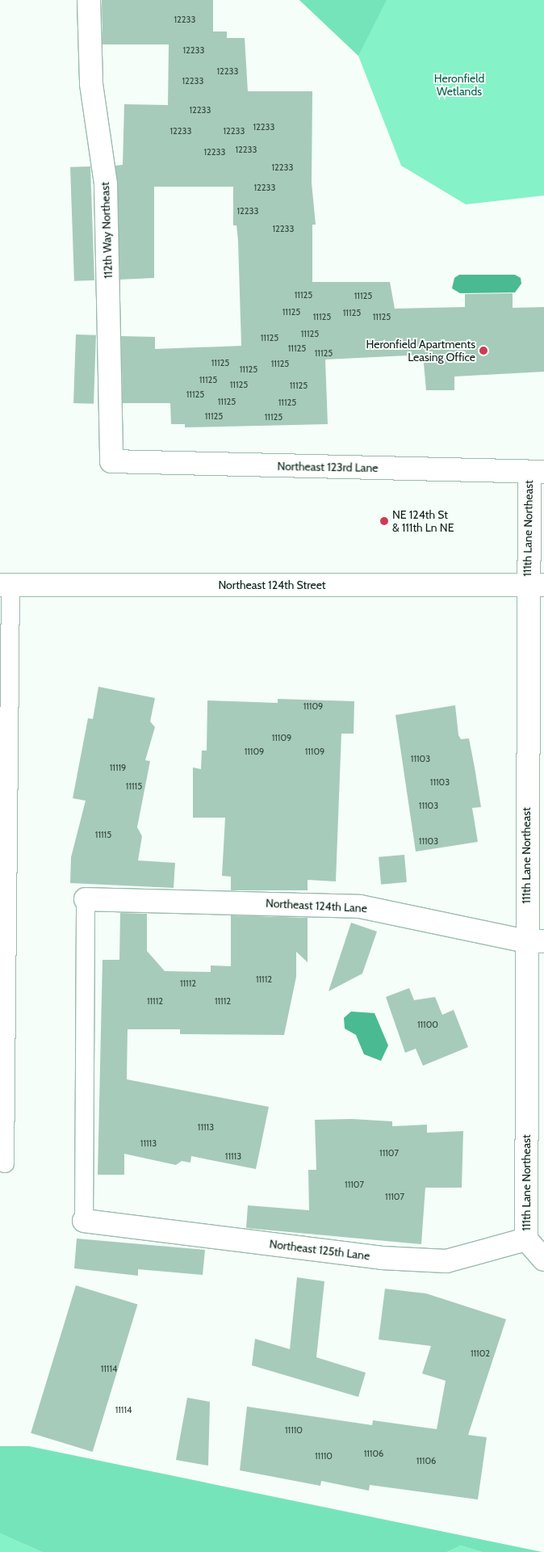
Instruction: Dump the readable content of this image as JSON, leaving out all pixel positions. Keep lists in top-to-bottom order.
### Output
{
  "streets": {
    "street": [
      "112th Way Northeast",
      "Northeast 123rd Lane",
      "111th Lane Northeast",
      "Northeast 124th Street",
      "Northeast 124th Lane",
      "Northeast 125th Lane"
    ]
  },
  "crossings": [
    ["112th Way Northeast", "Northeast 123rd Lane"],
    ["Northeast 123rd Lane", "111th Lane Northeast"],
    ["111th Lane Northeast", "Northeast 124th Street"],
    ["111th Lane Northeast", "Northeast 124th Lane"],
    ["111th Lane Northeast", "Northeast 125th Lane"]
  ],
  "parks": ["Heronfield Wetlands"],
  "places": ["Heronfield Apartments Leasing Office", "NE 124th St & 111th Ln NE"],
  "house_numbers": [
    "12233",
    "12233",
    "12233",
    "12233",
    "12233",
    "12233",
    "12233",
    "12233",
    "12233",
    "12233",
    "12233",
    "12233",
    "12233",
    "12233",
    "11125",
    "11125",
    "11125",
    "11125",
    "11125",
    "11125",
    "11125",
    "11125",
    "11125",
    "11125",
    "11125",
    "11125",
    "11125",
    "11125",
    "11125",
    "11125",
    "11125",
    "11125",
    "11125",
    "11125",
    "11125",
    "11109",
    "11109",
    "11109",
    "11109",
    "11103",
    "11119",
    "11103",
    "11115",
    "11103",
    "11115",
    "11103",
    "11112",
    "11112",
    "11112",
    "11112",
    "11100",
    "11113",
    "11113",
    "11107",
    "11113",
    "11107",
    "11107",
    "11102",
    "11114",
    "11114",
    "11110",
    "11106",
    "11110",
    "11106"
  ]
}
